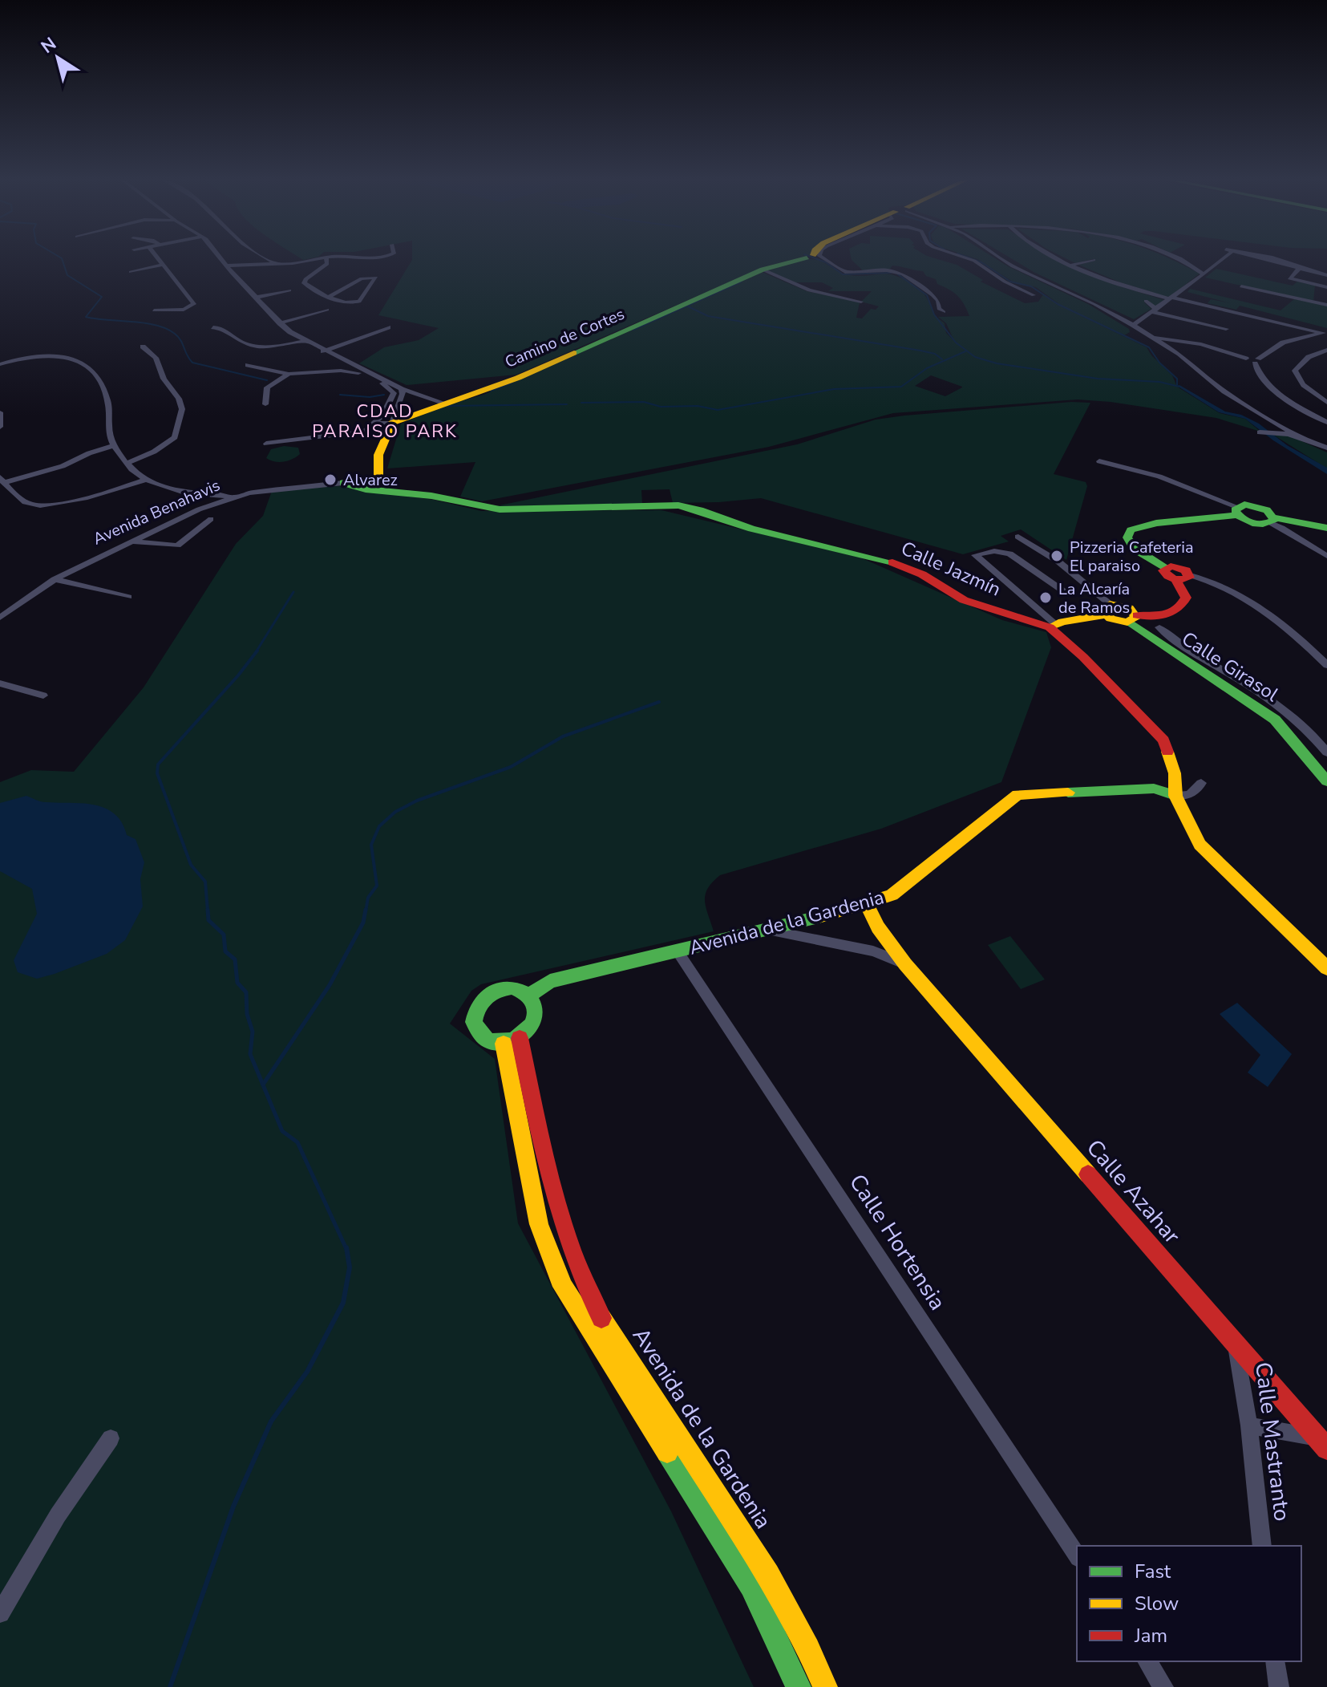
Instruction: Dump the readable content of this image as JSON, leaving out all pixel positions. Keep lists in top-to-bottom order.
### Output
{
  "streets": {
    "street": [
      "Camino de Cortes",
      "Avenida Benahavis",
      "Calle Jazmín",
      "Calle Girasol",
      "Avenida de la Gardenia",
      "Calle Azahar",
      "Calle Hortensia",
      "Calle Mastranto"
    ]
  },
  "crossings": [
    ["Avenida Benahavis", "Calle Jazmín"],
    ["Calle Jazmín", "Avenida de la Gardenia"],
    ["Avenida de la Gardenia", "Calle Azahar"],
    ["Avenida de la Gardenia", "Calle Hortensia"],
    ["Calle Azahar", "Calle Mastranto"]
  ],
  "districts": ["CDAD PARAISO PARK"],
  "places": ["Alvarez", "Pizzeria Cafeteria El paraiso", "La Alcaría de Ramos"],
  "legend": ["Fast", "Slow", "Jam"],
  "north": "top left"
}
